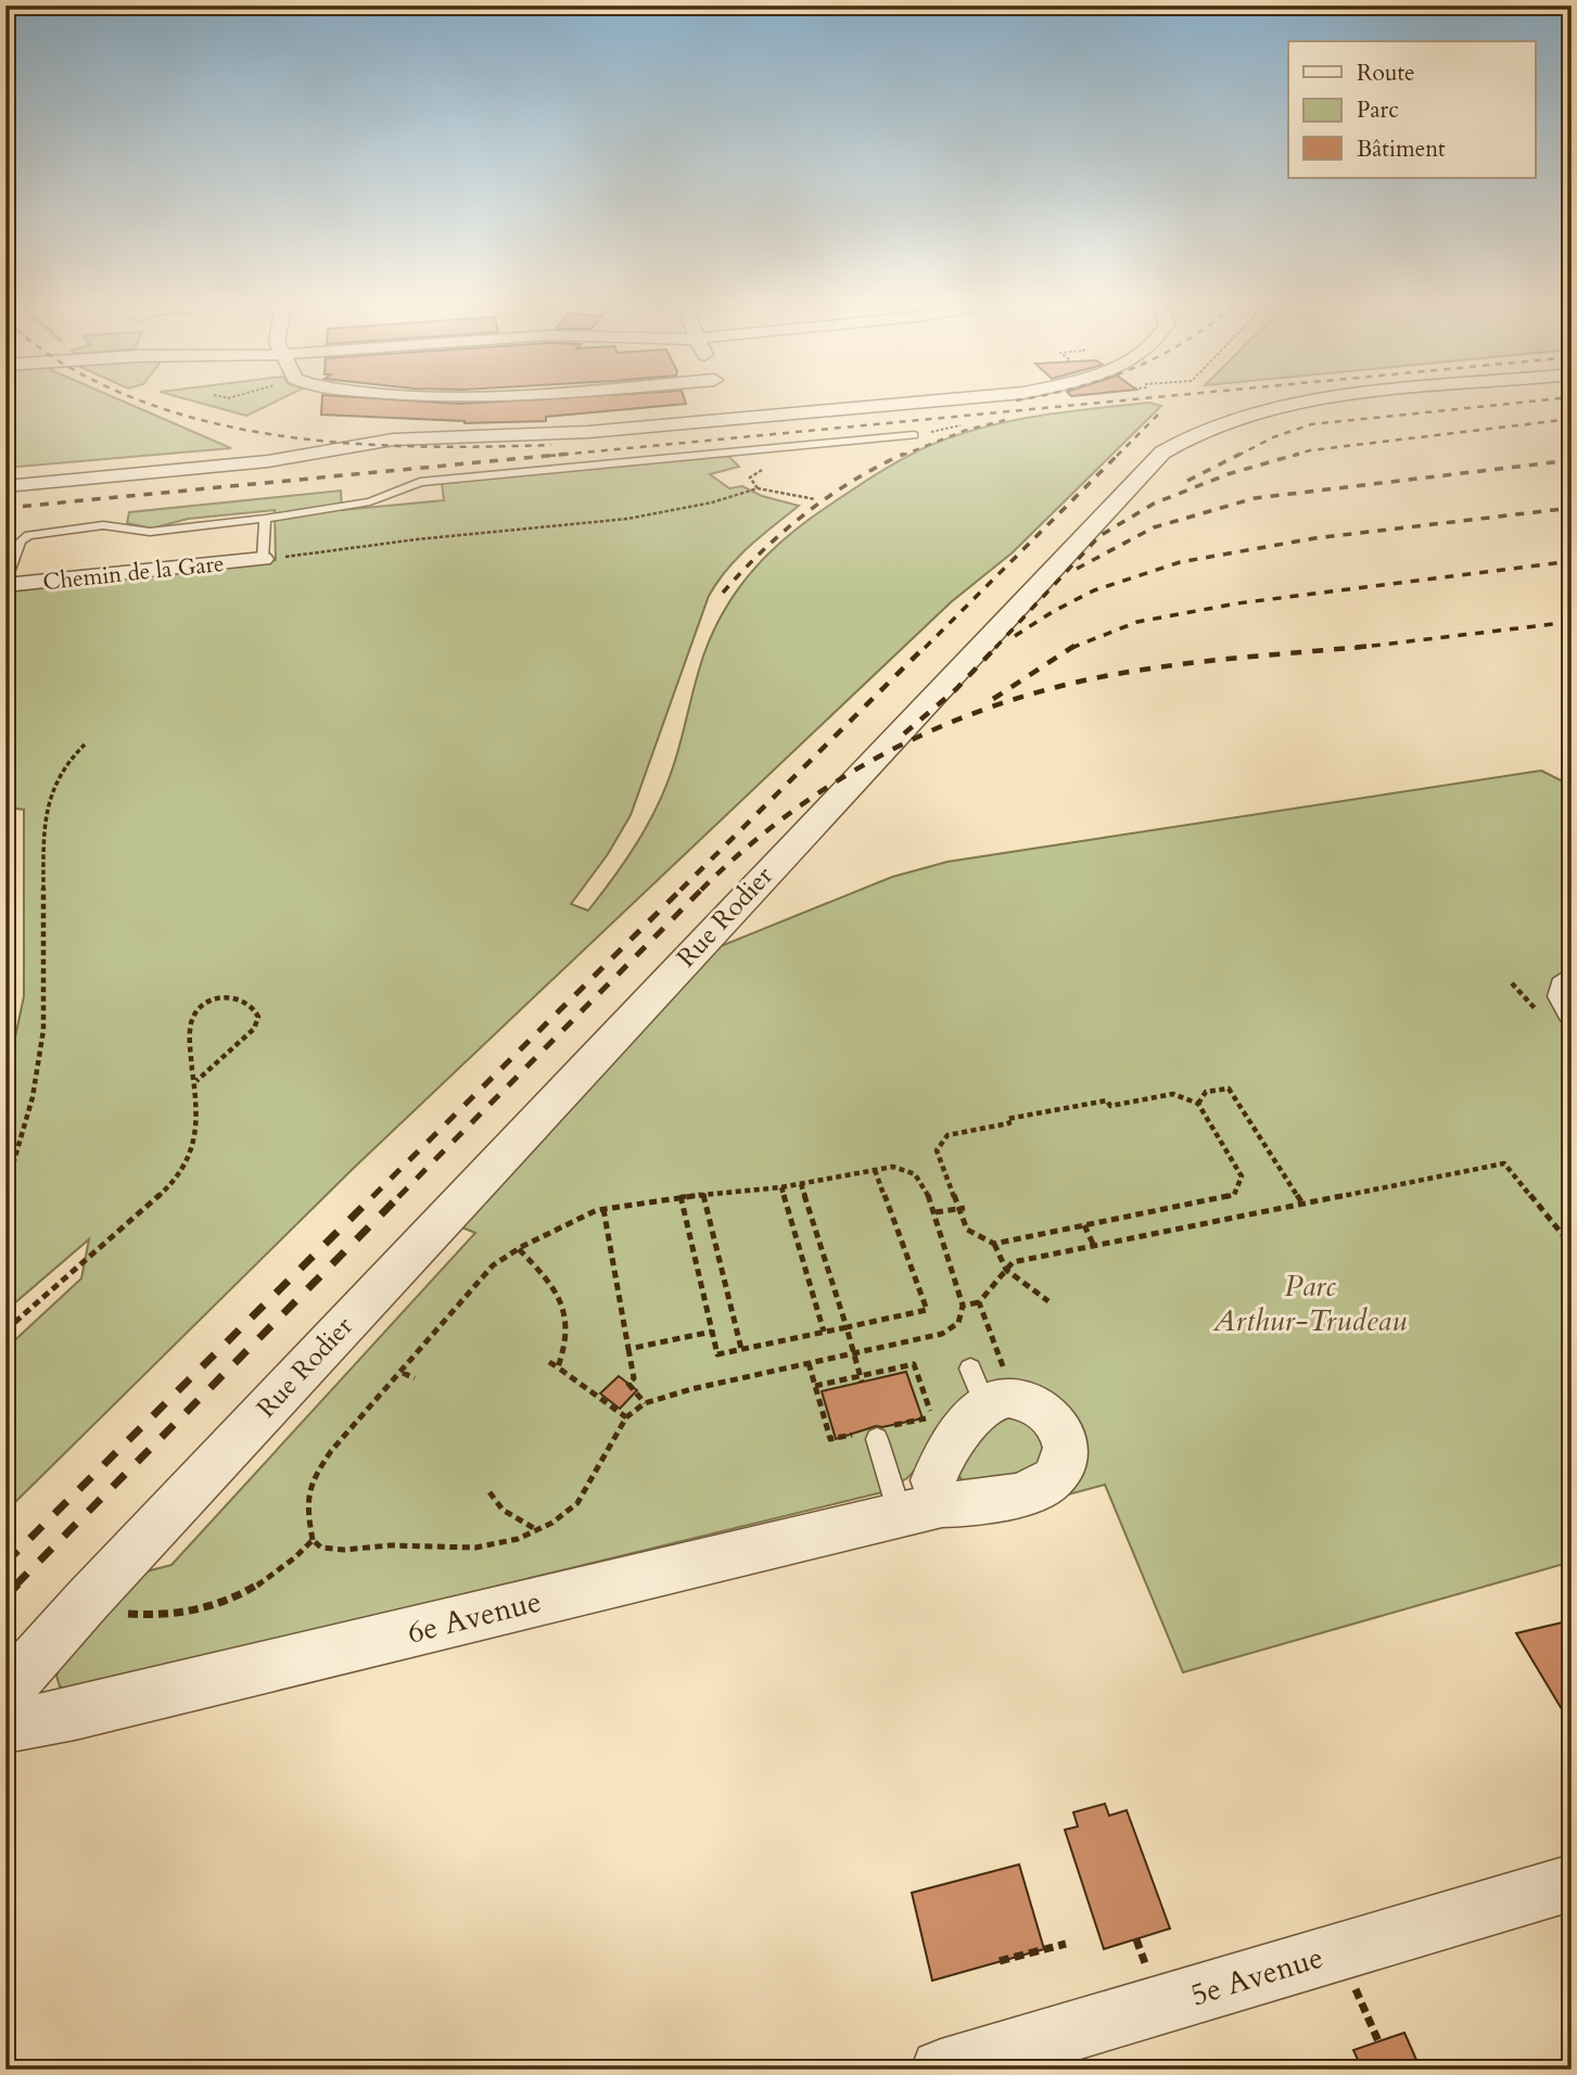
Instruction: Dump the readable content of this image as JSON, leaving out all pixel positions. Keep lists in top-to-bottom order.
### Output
{
  "streets": {
    "street": [
      "Chemin de la Gare",
      "Rue Rodier",
      "6e Avenue",
      "5e Avenue"
    ]
  },
  "parks": ["Parc Arthur-Trudeau"],
  "legend": ["Route", "Parc", "Bâtiment"]
}
